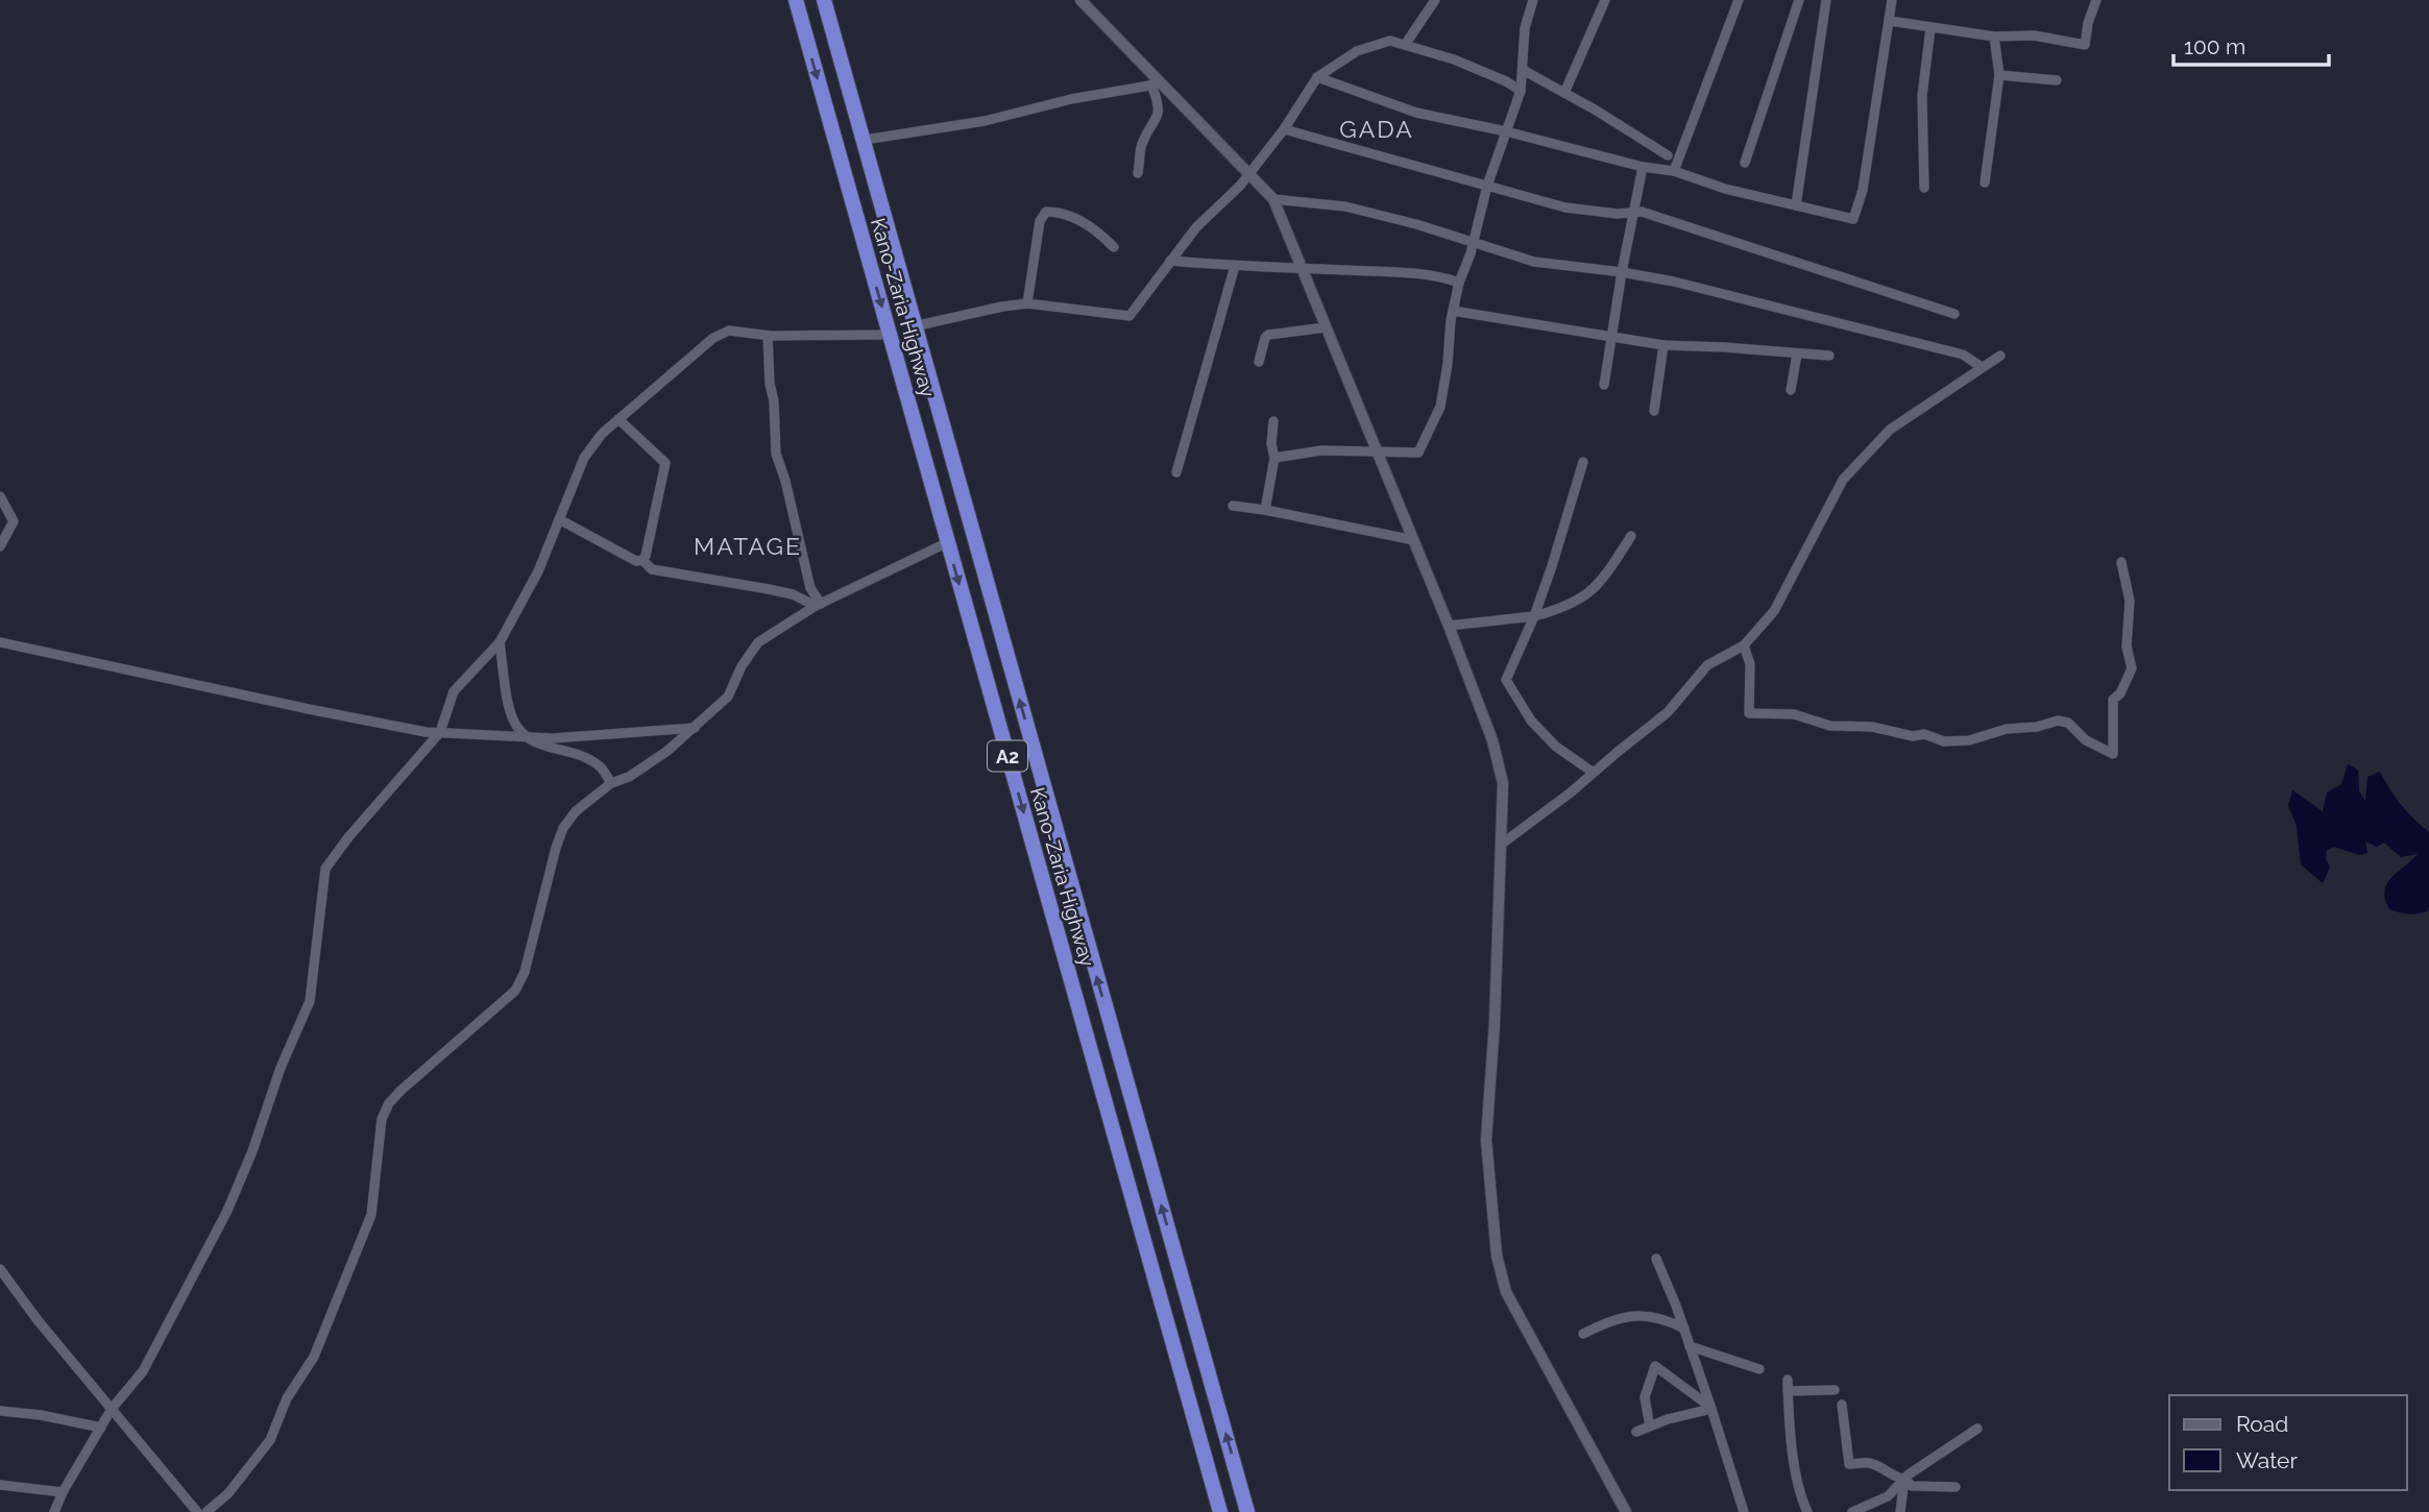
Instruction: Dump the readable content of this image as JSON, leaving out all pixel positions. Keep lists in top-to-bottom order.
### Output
{
  "streets": {
    "highway": ["Kano-Zaria Highway", "A2"]
  },
  "districts": ["GADA", "MATAGE"],
  "legend": ["Road", "Water"],
  "scale_bar": "100 m"
}
